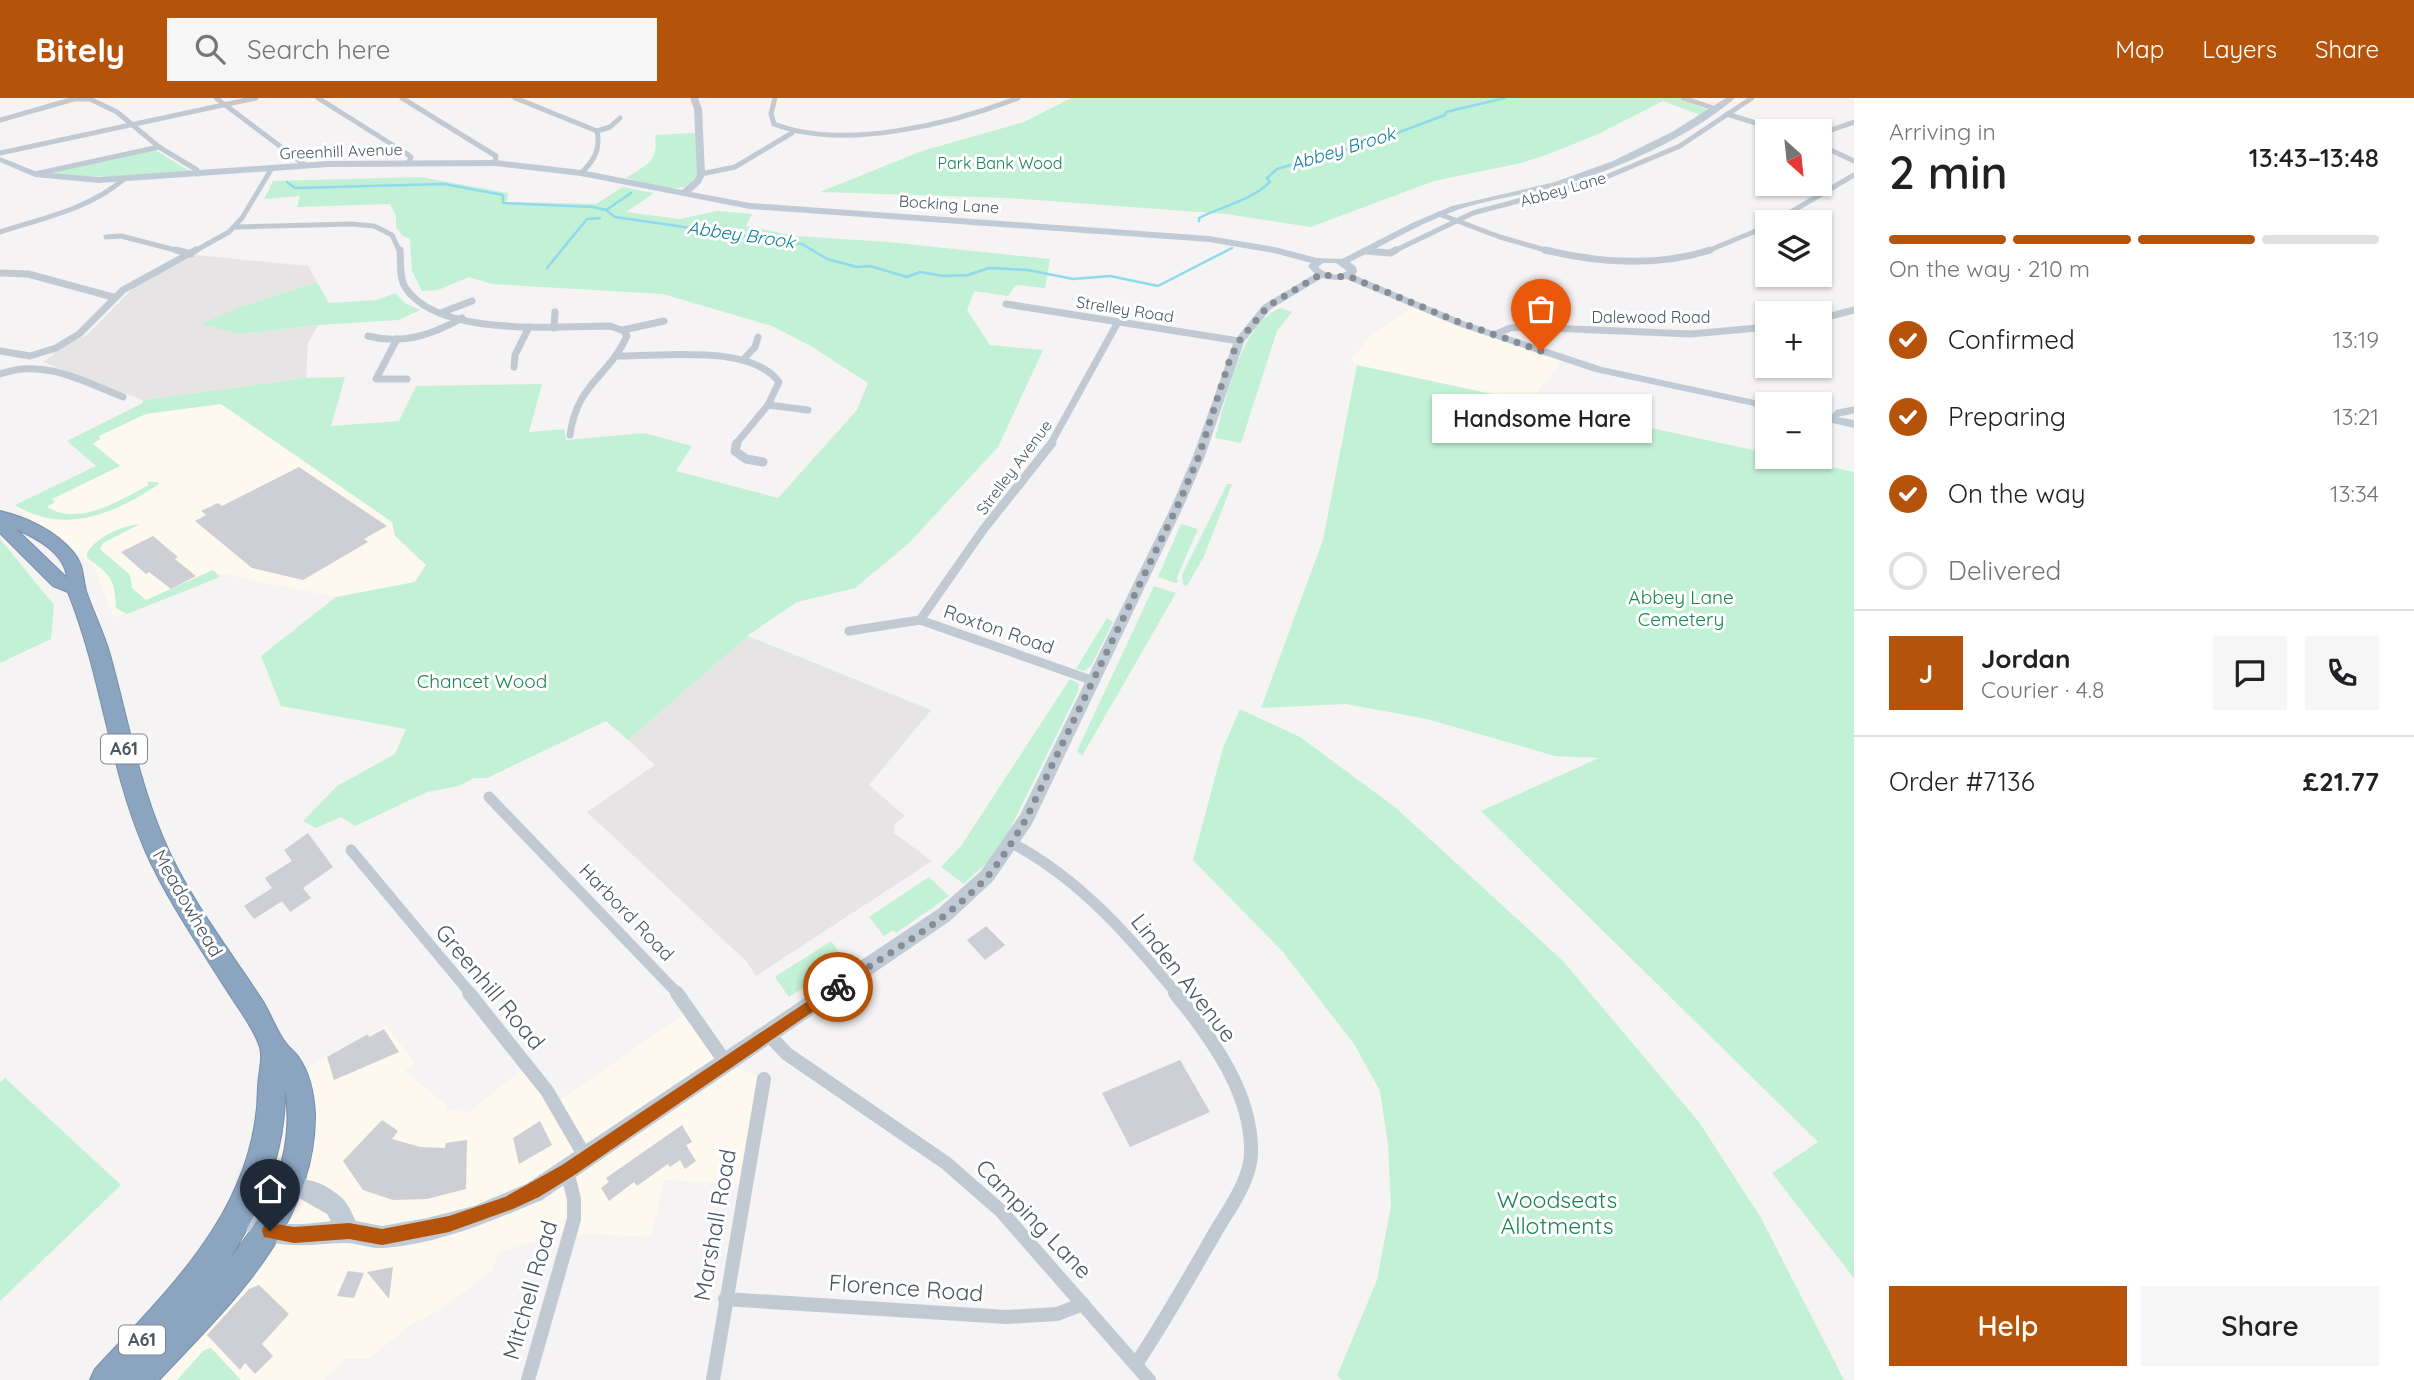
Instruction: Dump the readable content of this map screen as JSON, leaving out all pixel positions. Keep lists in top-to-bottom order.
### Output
{
  "streets": {
    "highway": ["A61", "Meadowhead"],
    "main road": ["Abbey Lane"],
    "street": [
      "Greenhill Avenue",
      "Bocking Lane",
      "Strelley Road",
      "Dalewood Road",
      "Strelley Avenue",
      "Roxton Road",
      "Harbord Road",
      "Linden Avenue",
      "Greenhill Road",
      "Camping Lane",
      "Marshall Road",
      "Florence Road",
      "Mitchell Road"
    ]
  },
  "crossings": [
    ["Greenhill Avenue", "Bocking Lane"],
    ["Abbey Lane", "Bocking Lane"],
    ["Strelley Road", "Strelley Avenue"],
    ["Strelley Avenue", "Roxton Road"],
    ["A61", "Meadowhead"],
    ["Linden Avenue", "Camping Lane"],
    ["Camping Lane", "Florence Road"],
    ["Marshall Road", "Florence Road"]
  ],
  "water": ["Abbey Brook"],
  "parks": [
    "Park Bank Wood",
    "Abbey Lane Cemetery",
    "Chancet Wood",
    "Woodseats Allotments"
  ],
  "places": ["Handsome Hare"],
  "north": "bottom right",
  "page": {
    "header": "Bitely",
    "search": "Search here",
    "nav": ["Map", "Layers", "Share"],
    "heading": ["2 min", "Arriving in", "13:43–13:48"],
    "panel": [
      "Jordan",
      "Courier · 4.8",
      "Order #7136",
      "£21.77"
    ],
    "map_buttons": ["+", "−"],
    "bar": "On the way · 210 m",
    "list": [
      ["Confirmed", "13:19"],
      ["Preparing", "13:21"],
      ["On the way", "13:34"],
      "Delivered"
    ],
    "bubble": "Handsome Hare",
    "round": "J",
    "buttons": ["Help", "Share"]
  }
}
